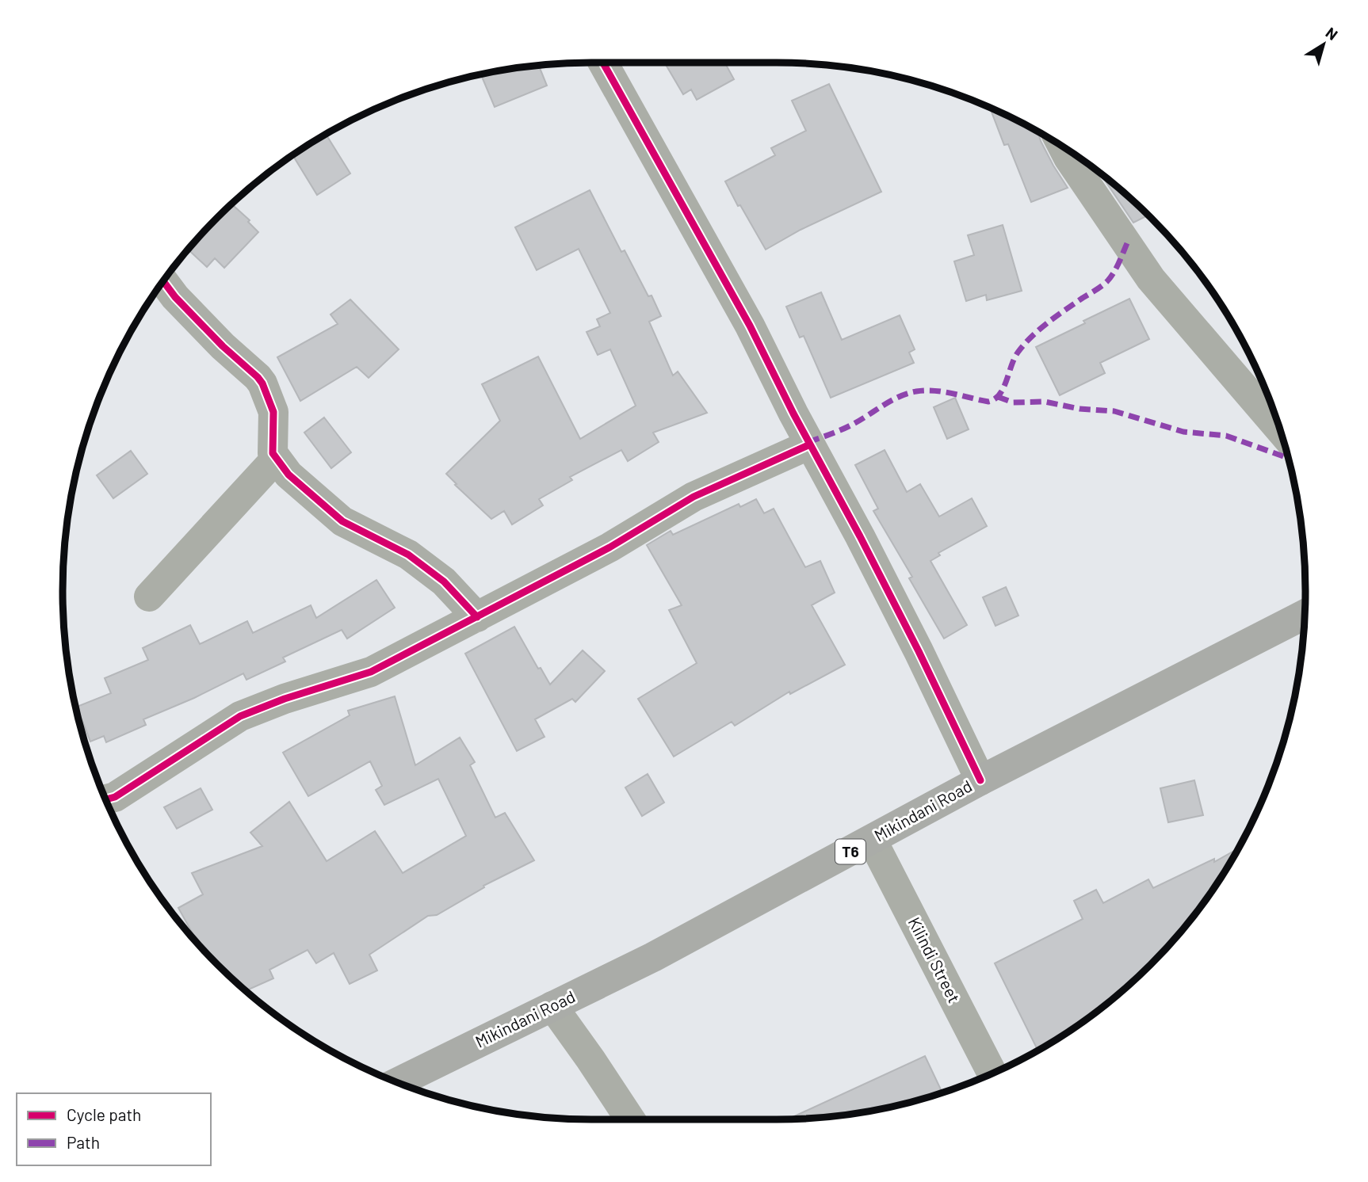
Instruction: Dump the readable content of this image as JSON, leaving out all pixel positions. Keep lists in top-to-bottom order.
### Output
{
  "streets": {
    "highway": ["Mikindani Road", "T6"],
    "street": ["Kilindi Street"]
  },
  "crossings": [
    ["Mikindani Road", "Kilindi Street"]
  ],
  "legend": ["Cycle path", "Path"],
  "north": "top right"
}
